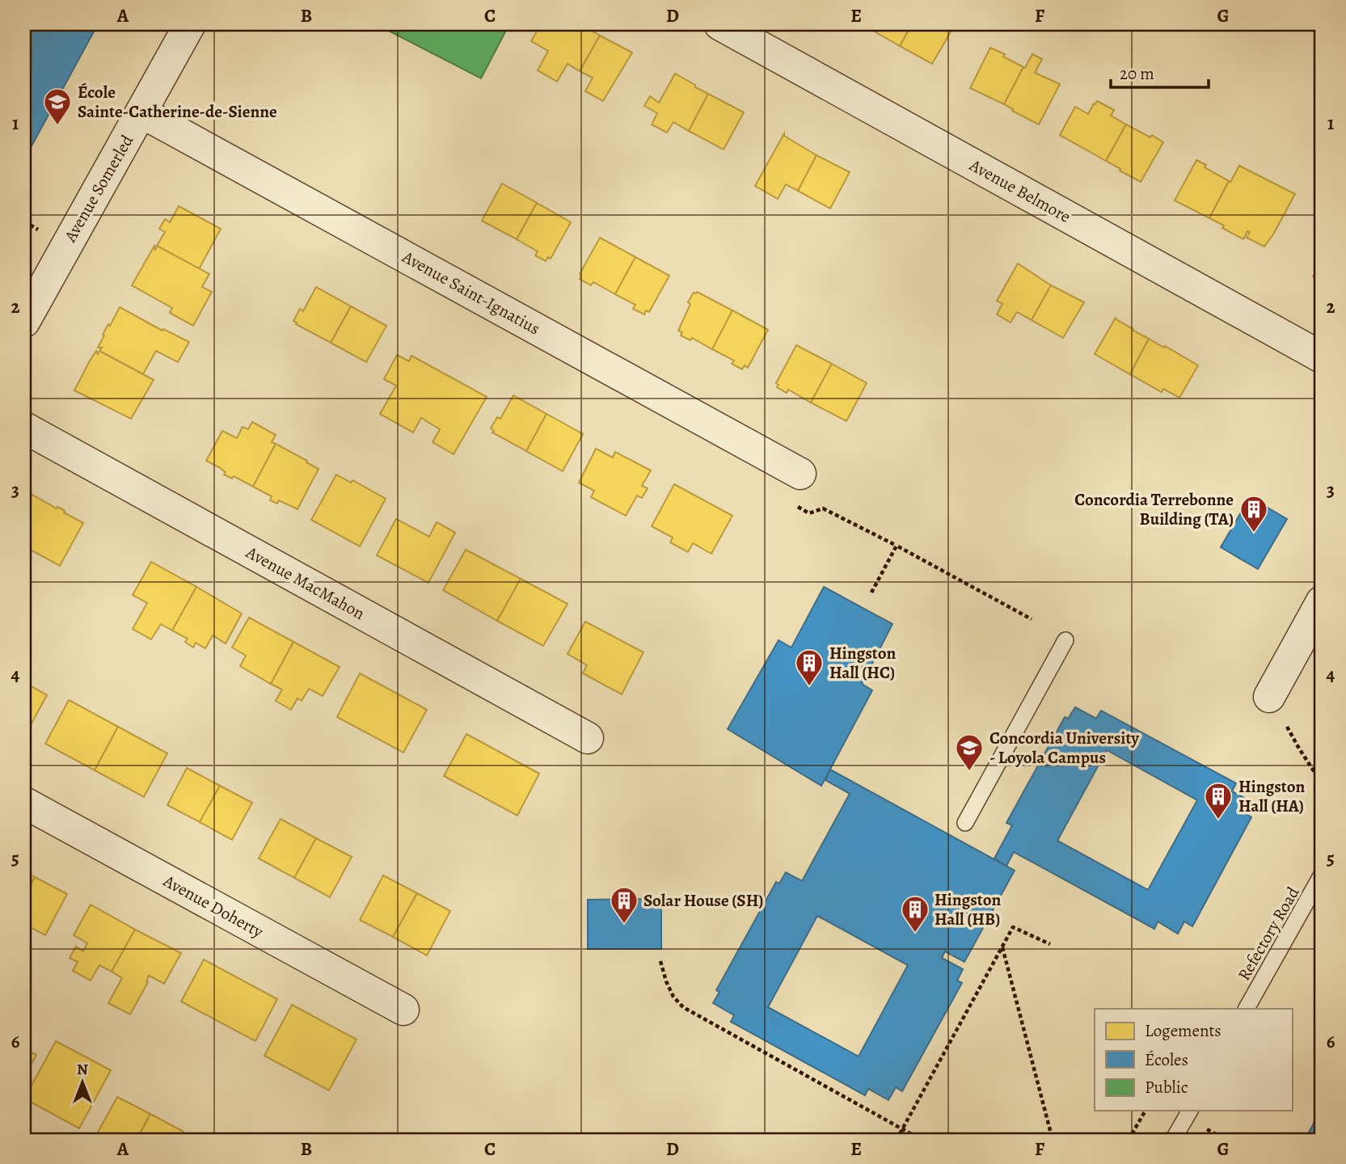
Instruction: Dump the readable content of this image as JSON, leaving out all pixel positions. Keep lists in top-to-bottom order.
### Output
{
  "streets": {
    "street": [
      "Avenue Somerled",
      "Avenue Belmore",
      "Avenue Saint-Ignatius",
      "Avenue MacMahon",
      "Avenue Doherty"
    ],
    "lane": ["Refectory Road"]
  },
  "crossings": [
    ["Avenue Somerled", "Avenue Saint-Ignatius"]
  ],
  "places": {
    "school or university": ["École Sainte-Catherine-de-Sienne", "Concordia University - Loyola Campus"],
    "building": [
      "Concordia Terrebonne Building (TA)",
      "Hingston Hall (HC)",
      "Hingston Hall (HA)",
      "Solar House (SH)",
      "Hingston Hall (HB)"
    ]
  },
  "legend": ["Logements", "Écoles", "Public"],
  "scale_bar": "20 m",
  "north": "top",
  "grid": {
    "columns": [
      "A",
      "B",
      "C",
      "D",
      "E",
      "F",
      "G"
    ],
    "rows": [
      "1",
      "2",
      "3",
      "4",
      "5",
      "6"
    ]
  }
}
